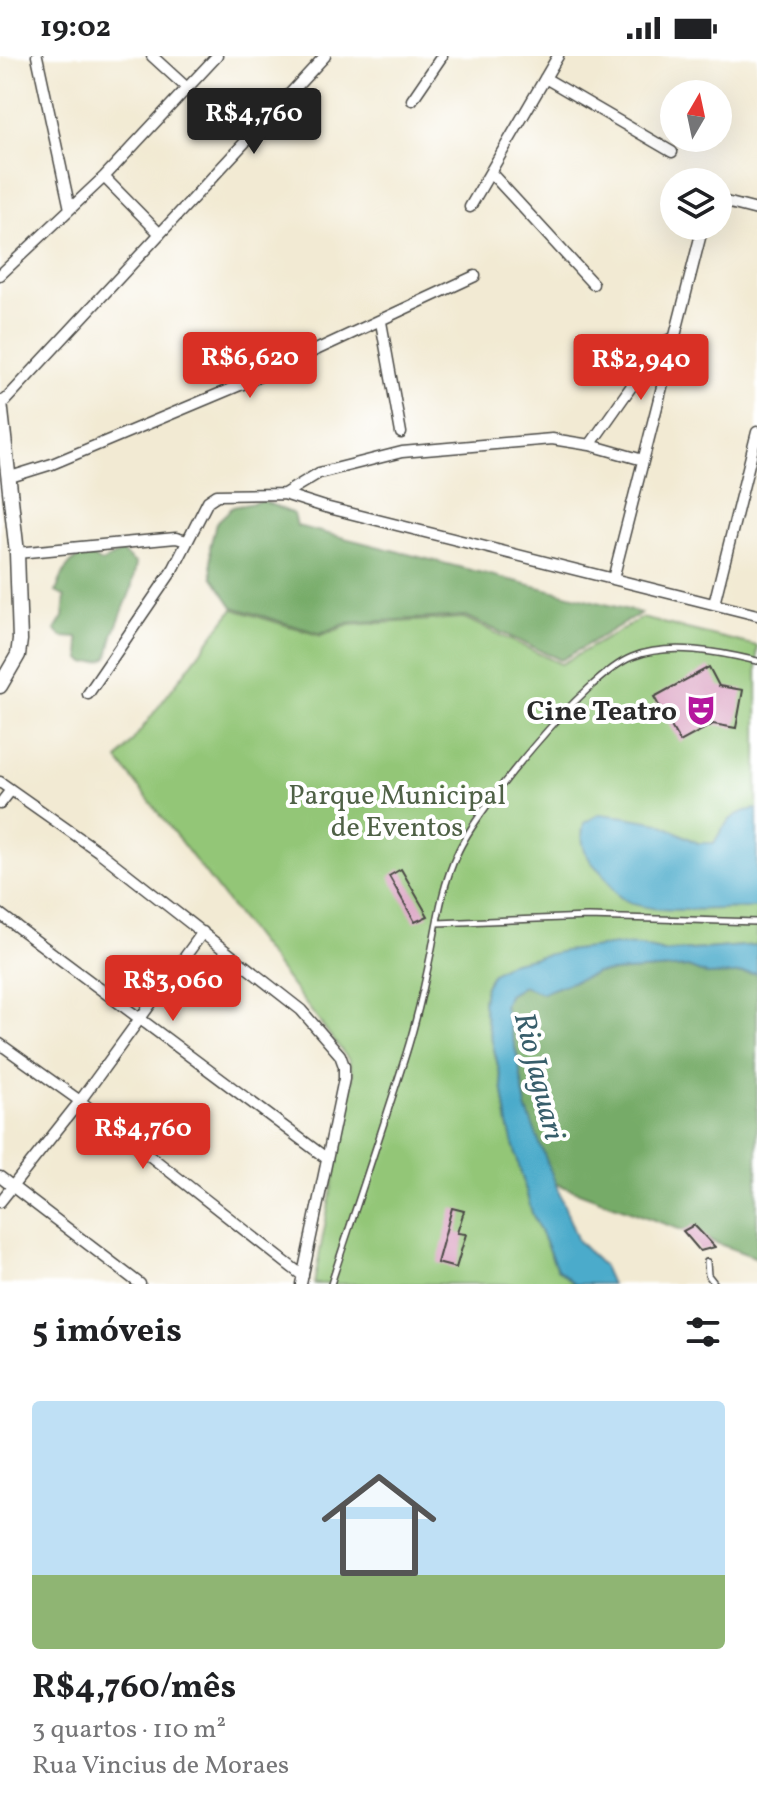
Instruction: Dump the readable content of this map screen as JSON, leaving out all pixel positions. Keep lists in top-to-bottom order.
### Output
{
  "water": ["Rio Jaguari"],
  "parks": ["Parque Municipal de Eventos"],
  "places": {
    "theatre": ["Cine Teatro"]
  },
  "north": "top",
  "page": {
    "status": "19:02",
    "price": [
      "R$4,760",
      "R$6,620",
      "R$2,940",
      "R$3,060",
      "R$4,760"
    ],
    "heading": "5 imóveis",
    "list": [
      {
        "name": "R$4,760/mês",
        "note": "3 quartos · 110 m² · Rua Vincius de Moraes"
      }
    ]
  }
}
